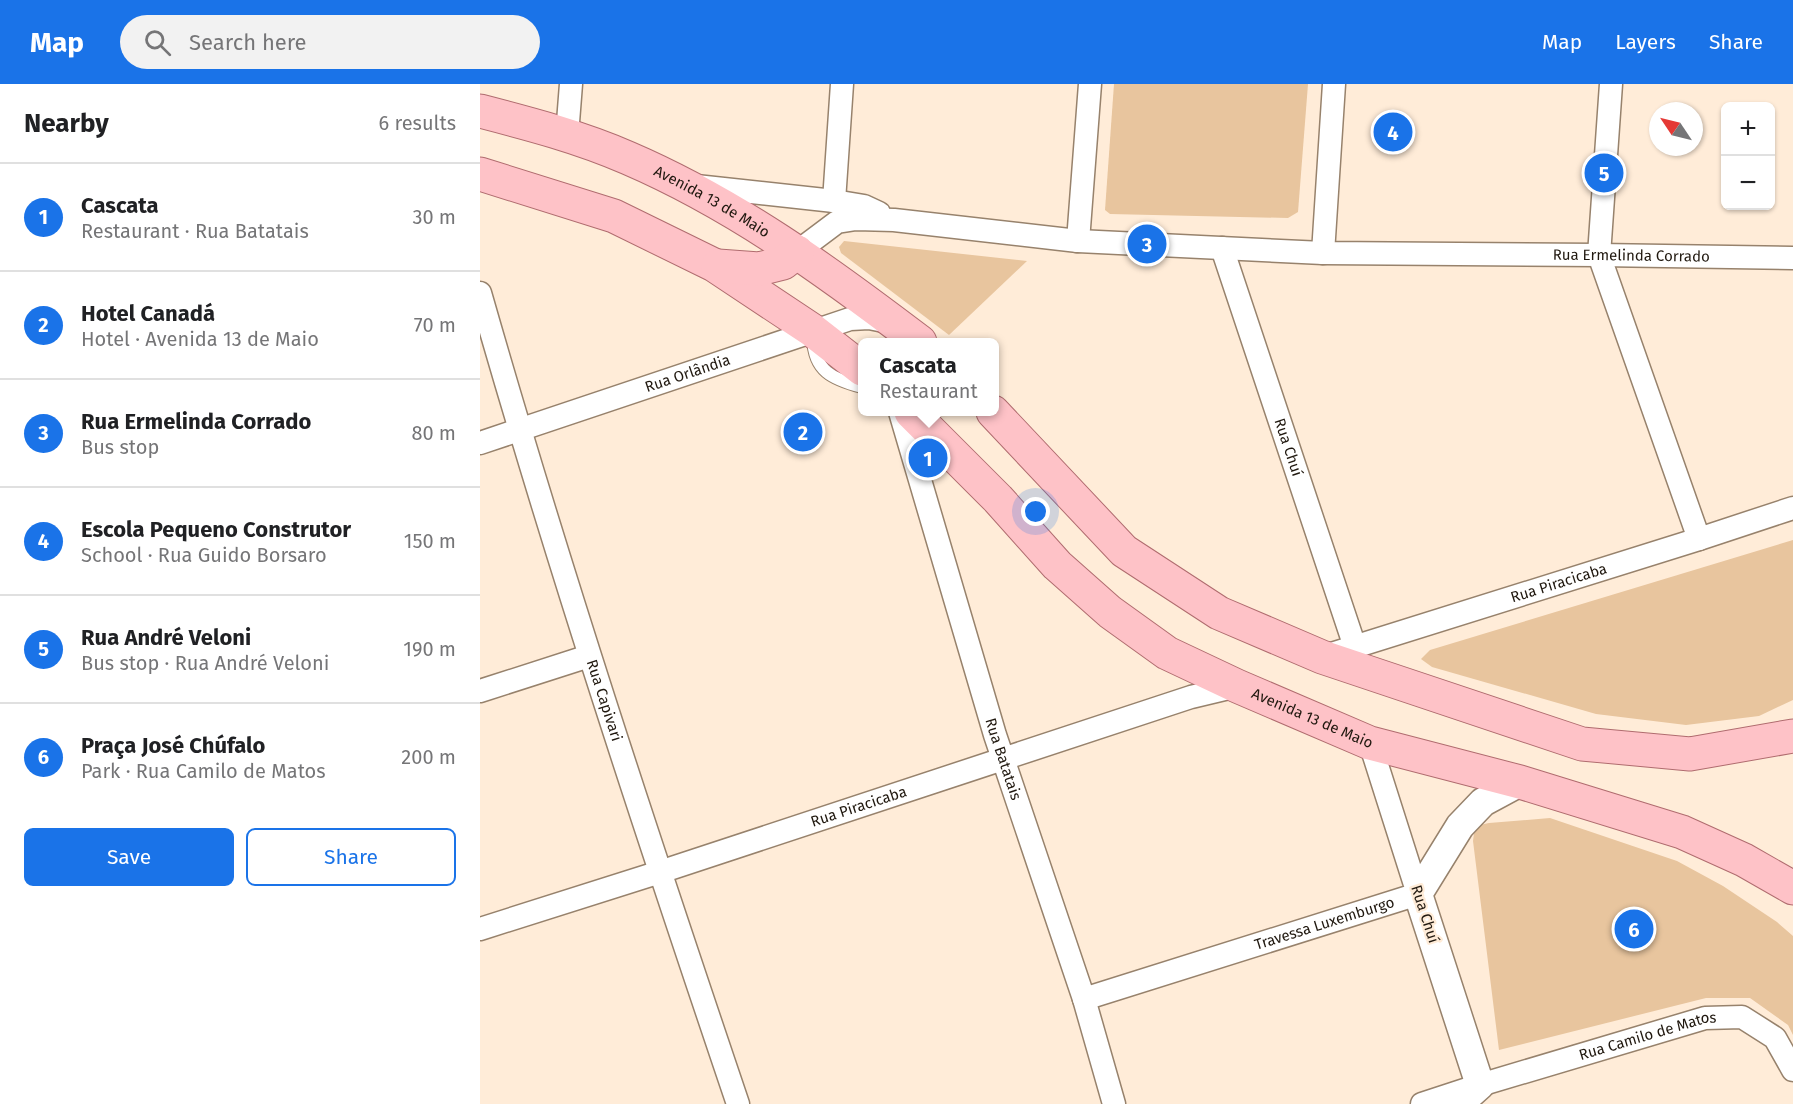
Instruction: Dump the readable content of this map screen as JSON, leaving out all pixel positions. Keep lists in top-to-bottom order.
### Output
{
  "streets": {
    "main road": ["Avenida 13 de Maio"],
    "street": [
      "Rua Ermelinda Corrado",
      "Rua Orlândia",
      "Rua Chuí",
      "Rua Piracicaba",
      "Rua Capivari",
      "Rua Batatais",
      "Travessa Luxemburgo",
      "Rua Camilo de Matos"
    ]
  },
  "crossings": [
    ["Avenida 13 de Maio", "Rua Ermelinda Corrado"],
    ["Avenida 13 de Maio", "Rua Orlândia"],
    ["Avenida 13 de Maio", "Rua Chuí"],
    ["Avenida 13 de Maio", "Rua Piracicaba"],
    ["Rua Ermelinda Corrado", "Rua Chuí"],
    ["Rua Orlândia", "Rua Capivari"],
    ["Rua Chuí", "Rua Piracicaba"],
    ["Rua Chuí", "Travessa Luxemburgo"],
    ["Rua Chuí", "Rua Camilo de Matos"],
    ["Rua Piracicaba", "Rua Capivari"],
    ["Rua Piracicaba", "Rua Batatais"],
    ["Rua Batatais", "Travessa Luxemburgo"]
  ],
  "north": "top left",
  "page": {
    "header": "Map",
    "search": "Search here",
    "nav": ["Map", "Layers", "Share"],
    "heading": ["Nearby", "6 results"],
    "map_buttons": ["+", "−"],
    "pins": [
      "4",
      "5",
      "3",
      "2",
      "1",
      "6"
    ],
    "list": [
      {
        "mark": "1",
        "name": "Cascata",
        "note": "Restaurant · Rua Batatais",
        "value": "30 m"
      },
      {
        "mark": "2",
        "name": "Hotel Canadá",
        "note": "Hotel · Avenida 13 de Maio",
        "value": "70 m"
      },
      {
        "mark": "3",
        "name": "Rua Ermelinda Corrado",
        "note": "Bus stop",
        "value": "80 m"
      },
      {
        "mark": "4",
        "name": "Escola Pequeno Construtor",
        "note": "School · Rua Guido Borsaro",
        "value": "150 m"
      },
      {
        "mark": "5",
        "name": "Rua André Veloni",
        "note": "Bus stop · Rua André Veloni",
        "value": "190 m"
      },
      {
        "mark": "6",
        "name": "Praça José Chúfalo",
        "note": "Park · Rua Camilo de Matos",
        "value": "200 m"
      }
    ],
    "popup": ["Cascata", "Restaurant"],
    "buttons": ["Save", "Share"]
  }
}
